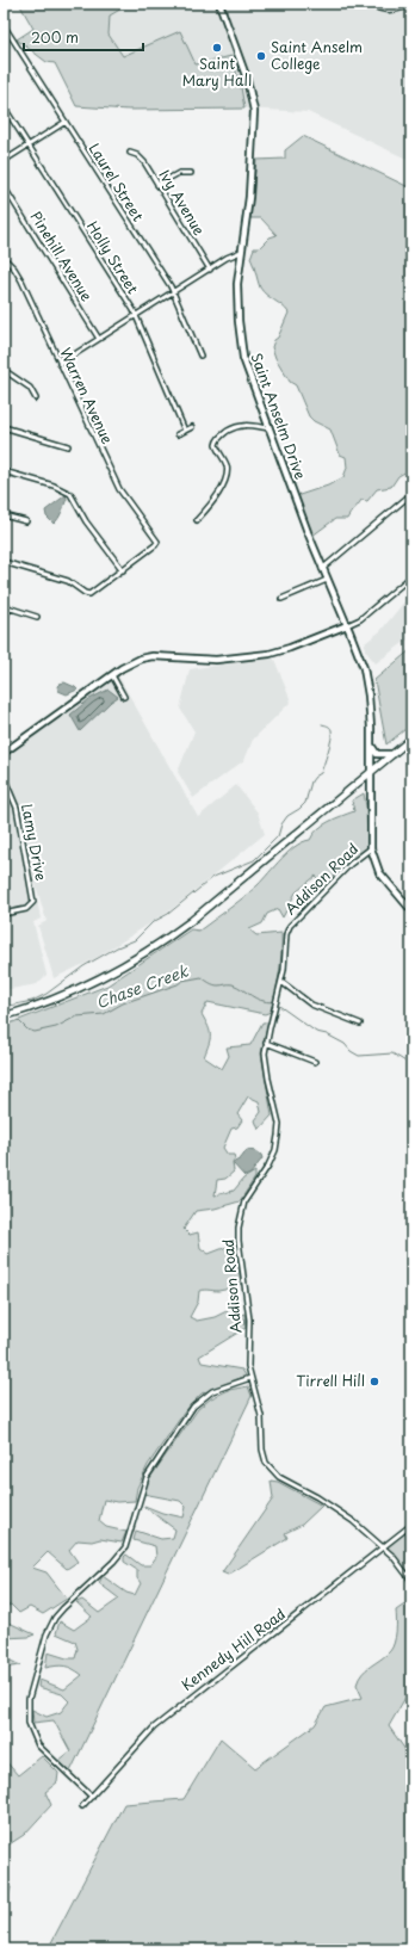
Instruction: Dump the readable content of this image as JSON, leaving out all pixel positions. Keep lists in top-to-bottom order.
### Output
{
  "streets": {
    "street": [
      "Laurel Street",
      "Ivy Avenue",
      "Pinehill Avenue",
      "Holly Street",
      "Warren Avenue",
      "Saint Anselm Drive",
      "Lamy Drive",
      "Addison Road",
      "Kennedy Hill Road"
    ]
  },
  "crossings": [
    ["Saint Anselm Drive", "Addison Road"],
    ["Addison Road", "Kennedy Hill Road"]
  ],
  "water": ["Chase Creek"],
  "places": ["Saint Mary Hall", "Saint Anselm College", "Tirrell Hill"],
  "scale_bar": "200 m"
}
